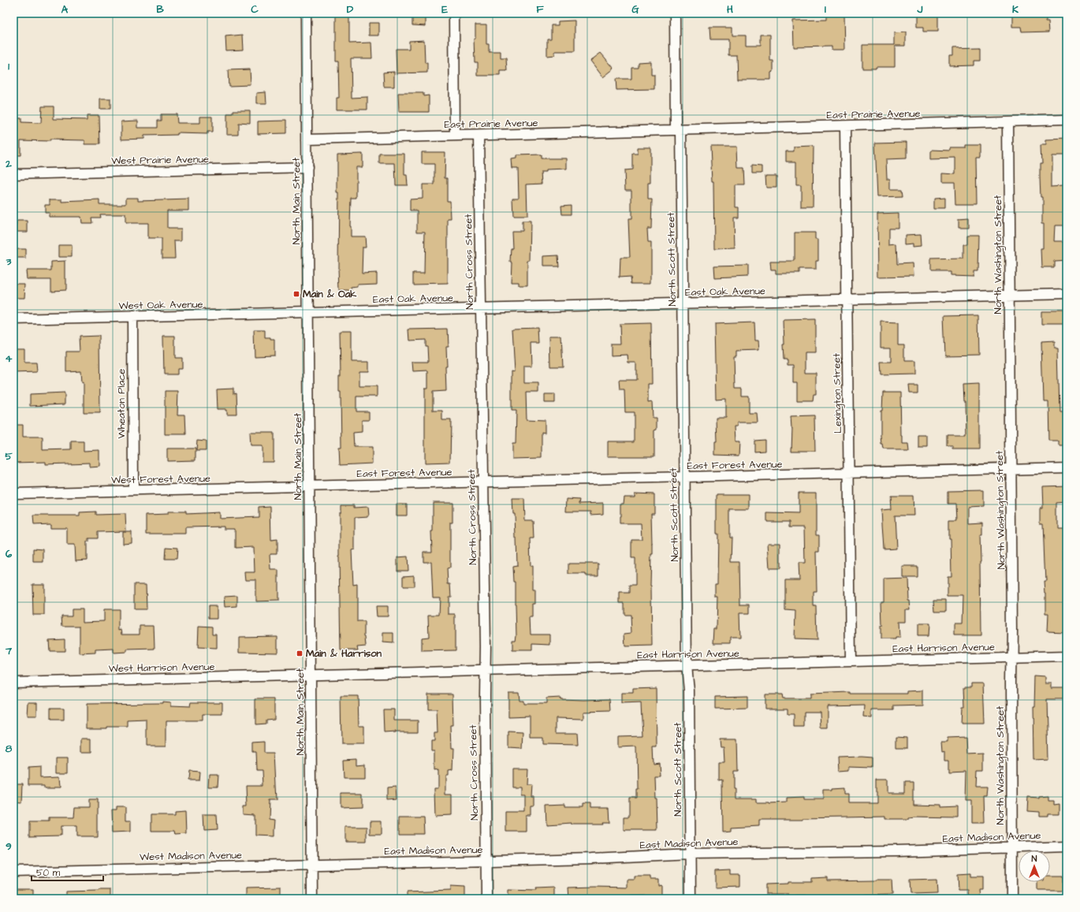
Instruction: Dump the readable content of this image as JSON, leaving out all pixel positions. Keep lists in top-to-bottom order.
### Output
{
  "streets": {
    "street": [
      "East Prairie Avenue",
      "West Prairie Avenue",
      "North Main Street",
      "North Washington Street",
      "North Scott Street",
      "North Cross Street",
      "East Oak Avenue",
      "West Oak Avenue",
      "Lexington Street",
      "Wheaton Place",
      "East Forest Avenue",
      "West Forest Avenue",
      "East Harrison Avenue",
      "West Harrison Avenue",
      "East Madison Avenue",
      "West Madison Avenue"
    ]
  },
  "crossings": [
    ["East Prairie Avenue", "North Main Street"],
    ["East Prairie Avenue", "North Washington Street"],
    ["East Prairie Avenue", "North Scott Street"],
    ["East Prairie Avenue", "North Cross Street"],
    ["East Prairie Avenue", "Lexington Street"],
    ["West Prairie Avenue", "North Main Street"],
    ["North Main Street", "East Oak Avenue"],
    ["North Main Street", "West Oak Avenue"],
    ["North Main Street", "East Forest Avenue"],
    ["North Main Street", "West Forest Avenue"],
    ["North Main Street", "East Harrison Avenue"],
    ["North Main Street", "West Harrison Avenue"],
    ["North Main Street", "East Madison Avenue"],
    ["North Main Street", "West Madison Avenue"],
    ["North Washington Street", "East Oak Avenue"],
    ["North Washington Street", "East Forest Avenue"],
    ["North Washington Street", "East Harrison Avenue"],
    ["North Washington Street", "East Madison Avenue"],
    ["North Scott Street", "East Oak Avenue"],
    ["North Scott Street", "East Forest Avenue"],
    ["North Scott Street", "East Harrison Avenue"],
    ["North Scott Street", "East Madison Avenue"],
    ["North Cross Street", "East Oak Avenue"],
    ["North Cross Street", "East Forest Avenue"],
    ["North Cross Street", "East Harrison Avenue"],
    ["North Cross Street", "East Madison Avenue"],
    ["East Oak Avenue", "West Oak Avenue"],
    ["East Oak Avenue", "Lexington Street"],
    ["West Oak Avenue", "Wheaton Place"],
    ["Lexington Street", "East Forest Avenue"],
    ["Lexington Street", "East Harrison Avenue"],
    ["Wheaton Place", "West Forest Avenue"],
    ["East Forest Avenue", "West Forest Avenue"],
    ["East Harrison Avenue", "West Harrison Avenue"],
    ["East Madison Avenue", "West Madison Avenue"]
  ],
  "places": {
    "transit": ["Main & Oak", "Main & Harrison"]
  },
  "scale_bar": "50 m",
  "north": "top",
  "grid": {
    "columns": [
      "A",
      "B",
      "C",
      "D",
      "E",
      "F",
      "G",
      "H",
      "I",
      "J",
      "K"
    ],
    "rows": [
      "1",
      "2",
      "3",
      "4",
      "5",
      "6",
      "7",
      "8",
      "9"
    ]
  }
}
